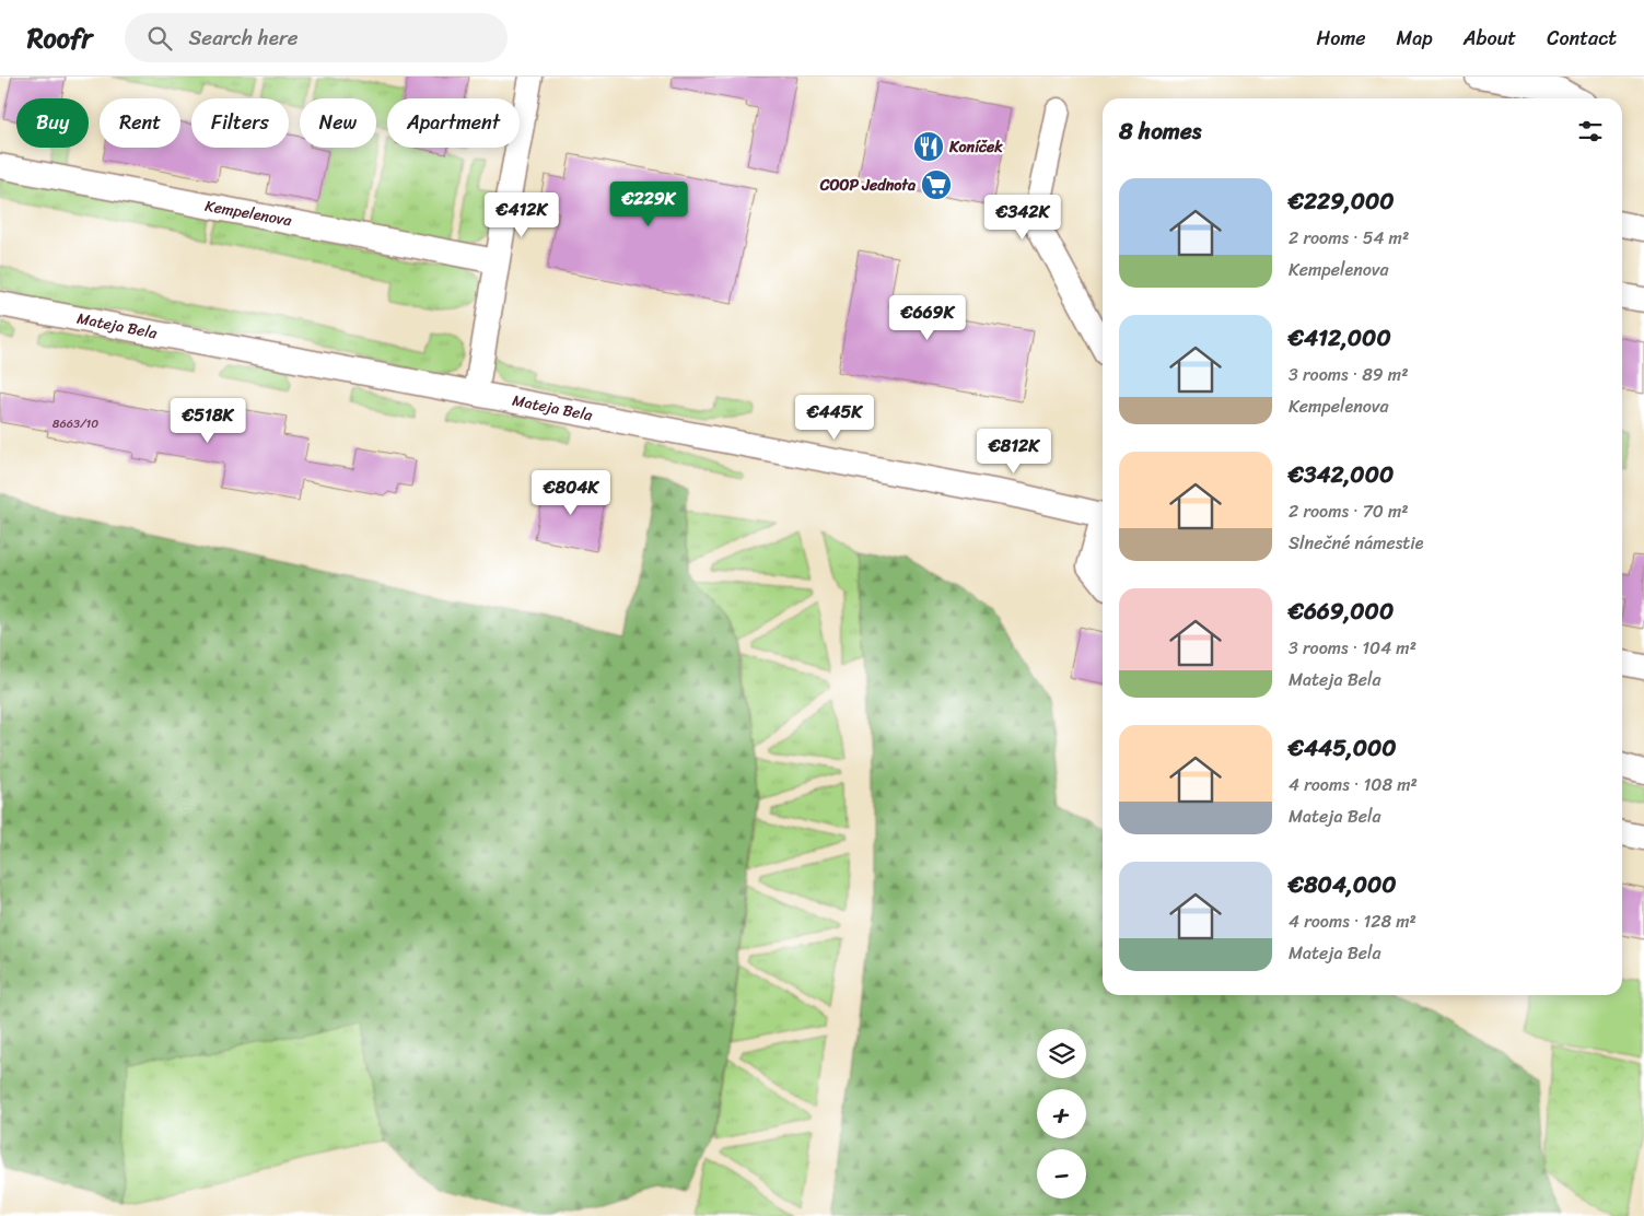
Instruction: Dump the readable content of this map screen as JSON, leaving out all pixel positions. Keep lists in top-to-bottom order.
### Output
{
  "streets": {
    "street": ["Kempelenova", "Mateja Bela"]
  },
  "places": {
    "restaurant": ["Koníček"],
    "supermarket": ["COOP Jednota"]
  },
  "house_numbers": ["8663/10"],
  "page": {
    "header": "Roofr",
    "search": "Search here",
    "nav": [
      "Home",
      "Map",
      "About",
      "Contact"
    ],
    "chip": [
      "Buy",
      "Rent",
      "Filters",
      "New",
      "Apartment"
    ],
    "heading": "8 homes",
    "list": [
      {
        "name": "€229,000",
        "note": "2 rooms · 54 m² · Kempelenova"
      },
      {
        "name": "€412,000",
        "note": "3 rooms · 89 m² · Kempelenova"
      },
      {
        "name": "€342,000",
        "note": "2 rooms · 70 m² · Slnečné námestie"
      },
      {
        "name": "€669,000",
        "note": "3 rooms · 104 m² · Mateja Bela"
      },
      {
        "name": "€445,000",
        "note": "4 rooms · 108 m² · Mateja Bela"
      },
      {
        "name": "€804,000",
        "note": "4 rooms · 128 m² · Mateja Bela"
      }
    ],
    "price": [
      "€229K",
      "€412K",
      "€342K",
      "€669K",
      "€445K",
      "€518K",
      "€812K",
      "€804K"
    ],
    "map_buttons": ["+", "−"]
  }
}
